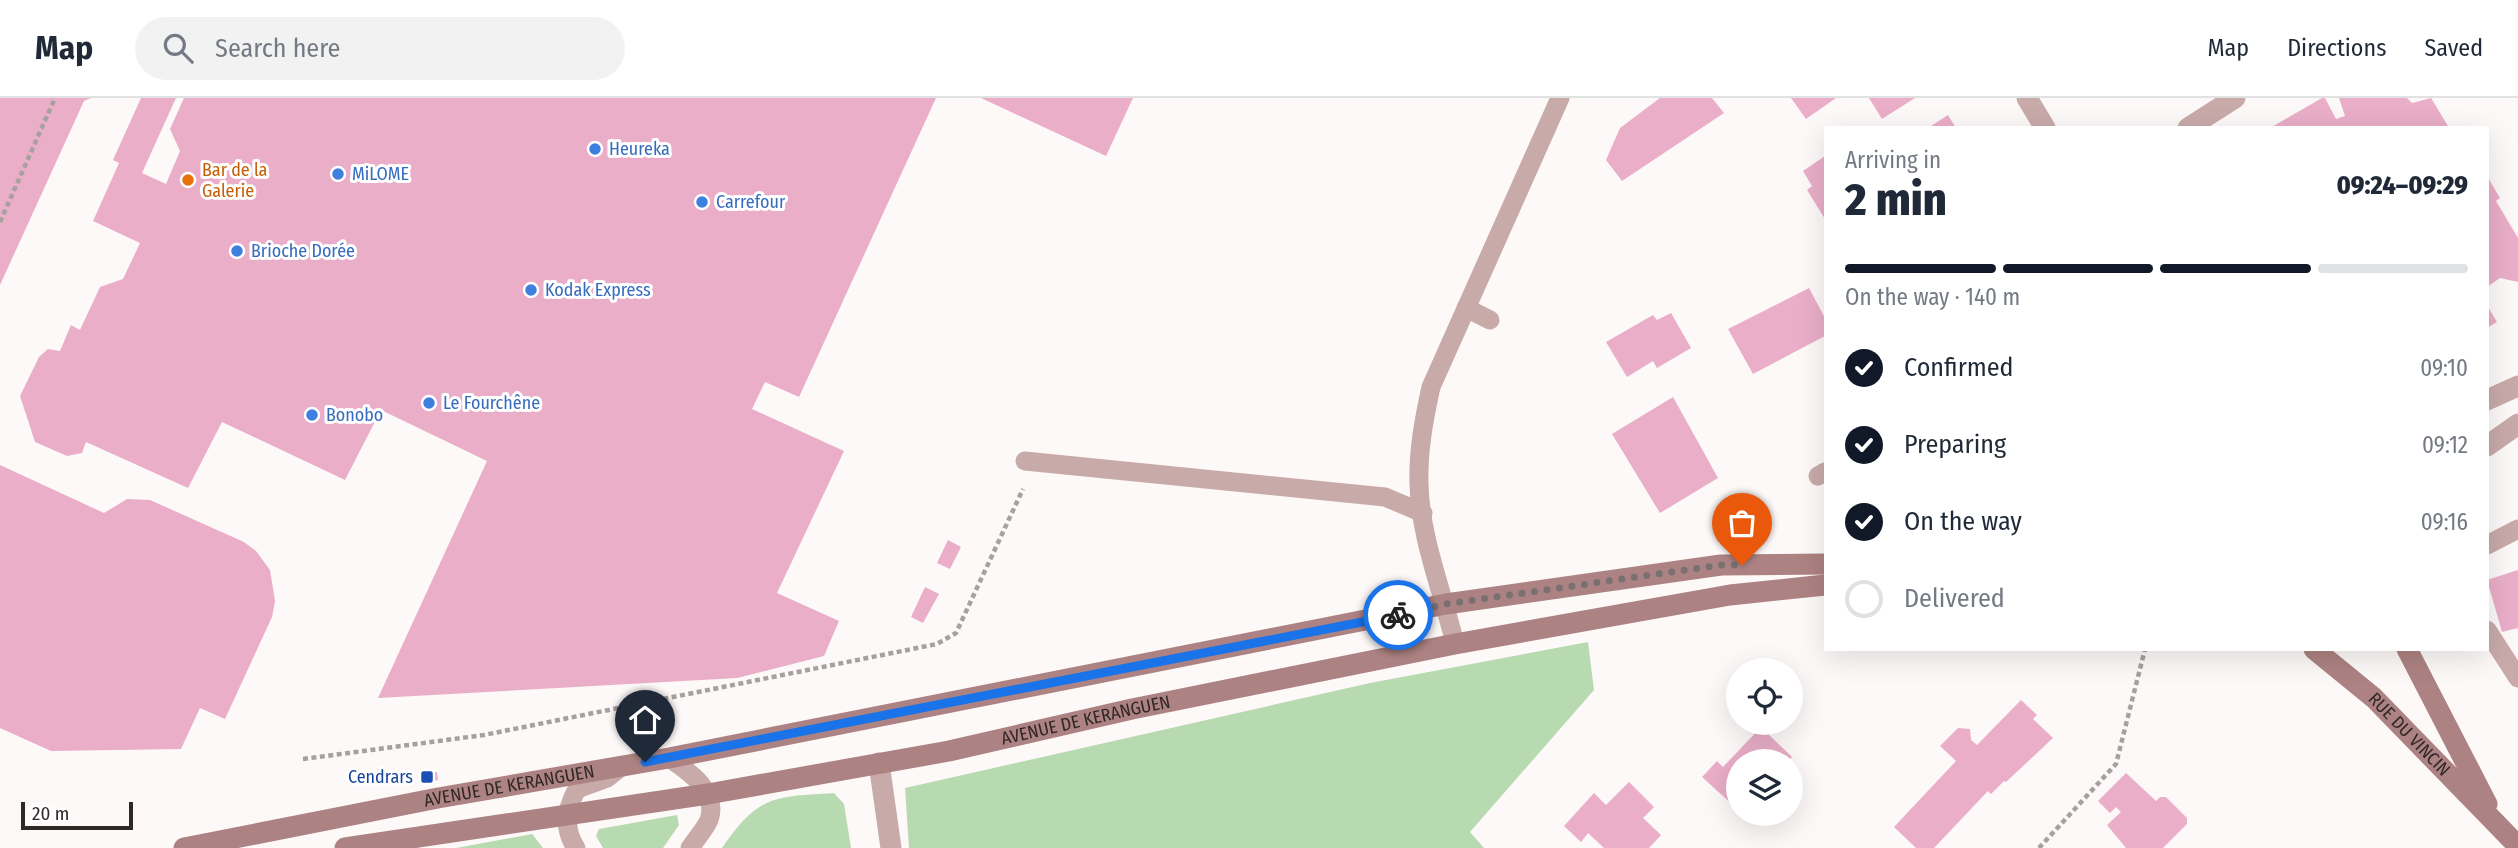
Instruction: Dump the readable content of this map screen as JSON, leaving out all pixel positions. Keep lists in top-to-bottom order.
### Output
{
  "streets": {
    "main road": ["AVENUE DE KERANGUEN", "RUE DU VINCIN"]
  },
  "places": {
    "other": [
      "Heureka",
      "MiLOME",
      "Bar de la Galerie",
      "Carrefour",
      "Brioche Dorée",
      "Kodak Express",
      "Le Fourchêne",
      "Bonobo"
    ],
    "transit": ["Cendrars"]
  },
  "scale_bar": "20 m",
  "page": {
    "header": "Map",
    "search": "Search here",
    "nav": ["Map", "Directions", "Saved"],
    "heading": ["2 min", "Arriving in", "09:24–09:29"],
    "bar": "On the way · 140 m",
    "list": [
      ["Confirmed", "09:10"],
      ["Preparing", "09:12"],
      ["On the way", "09:16"],
      "Delivered"
    ],
    "scale": "20 m"
  }
}
